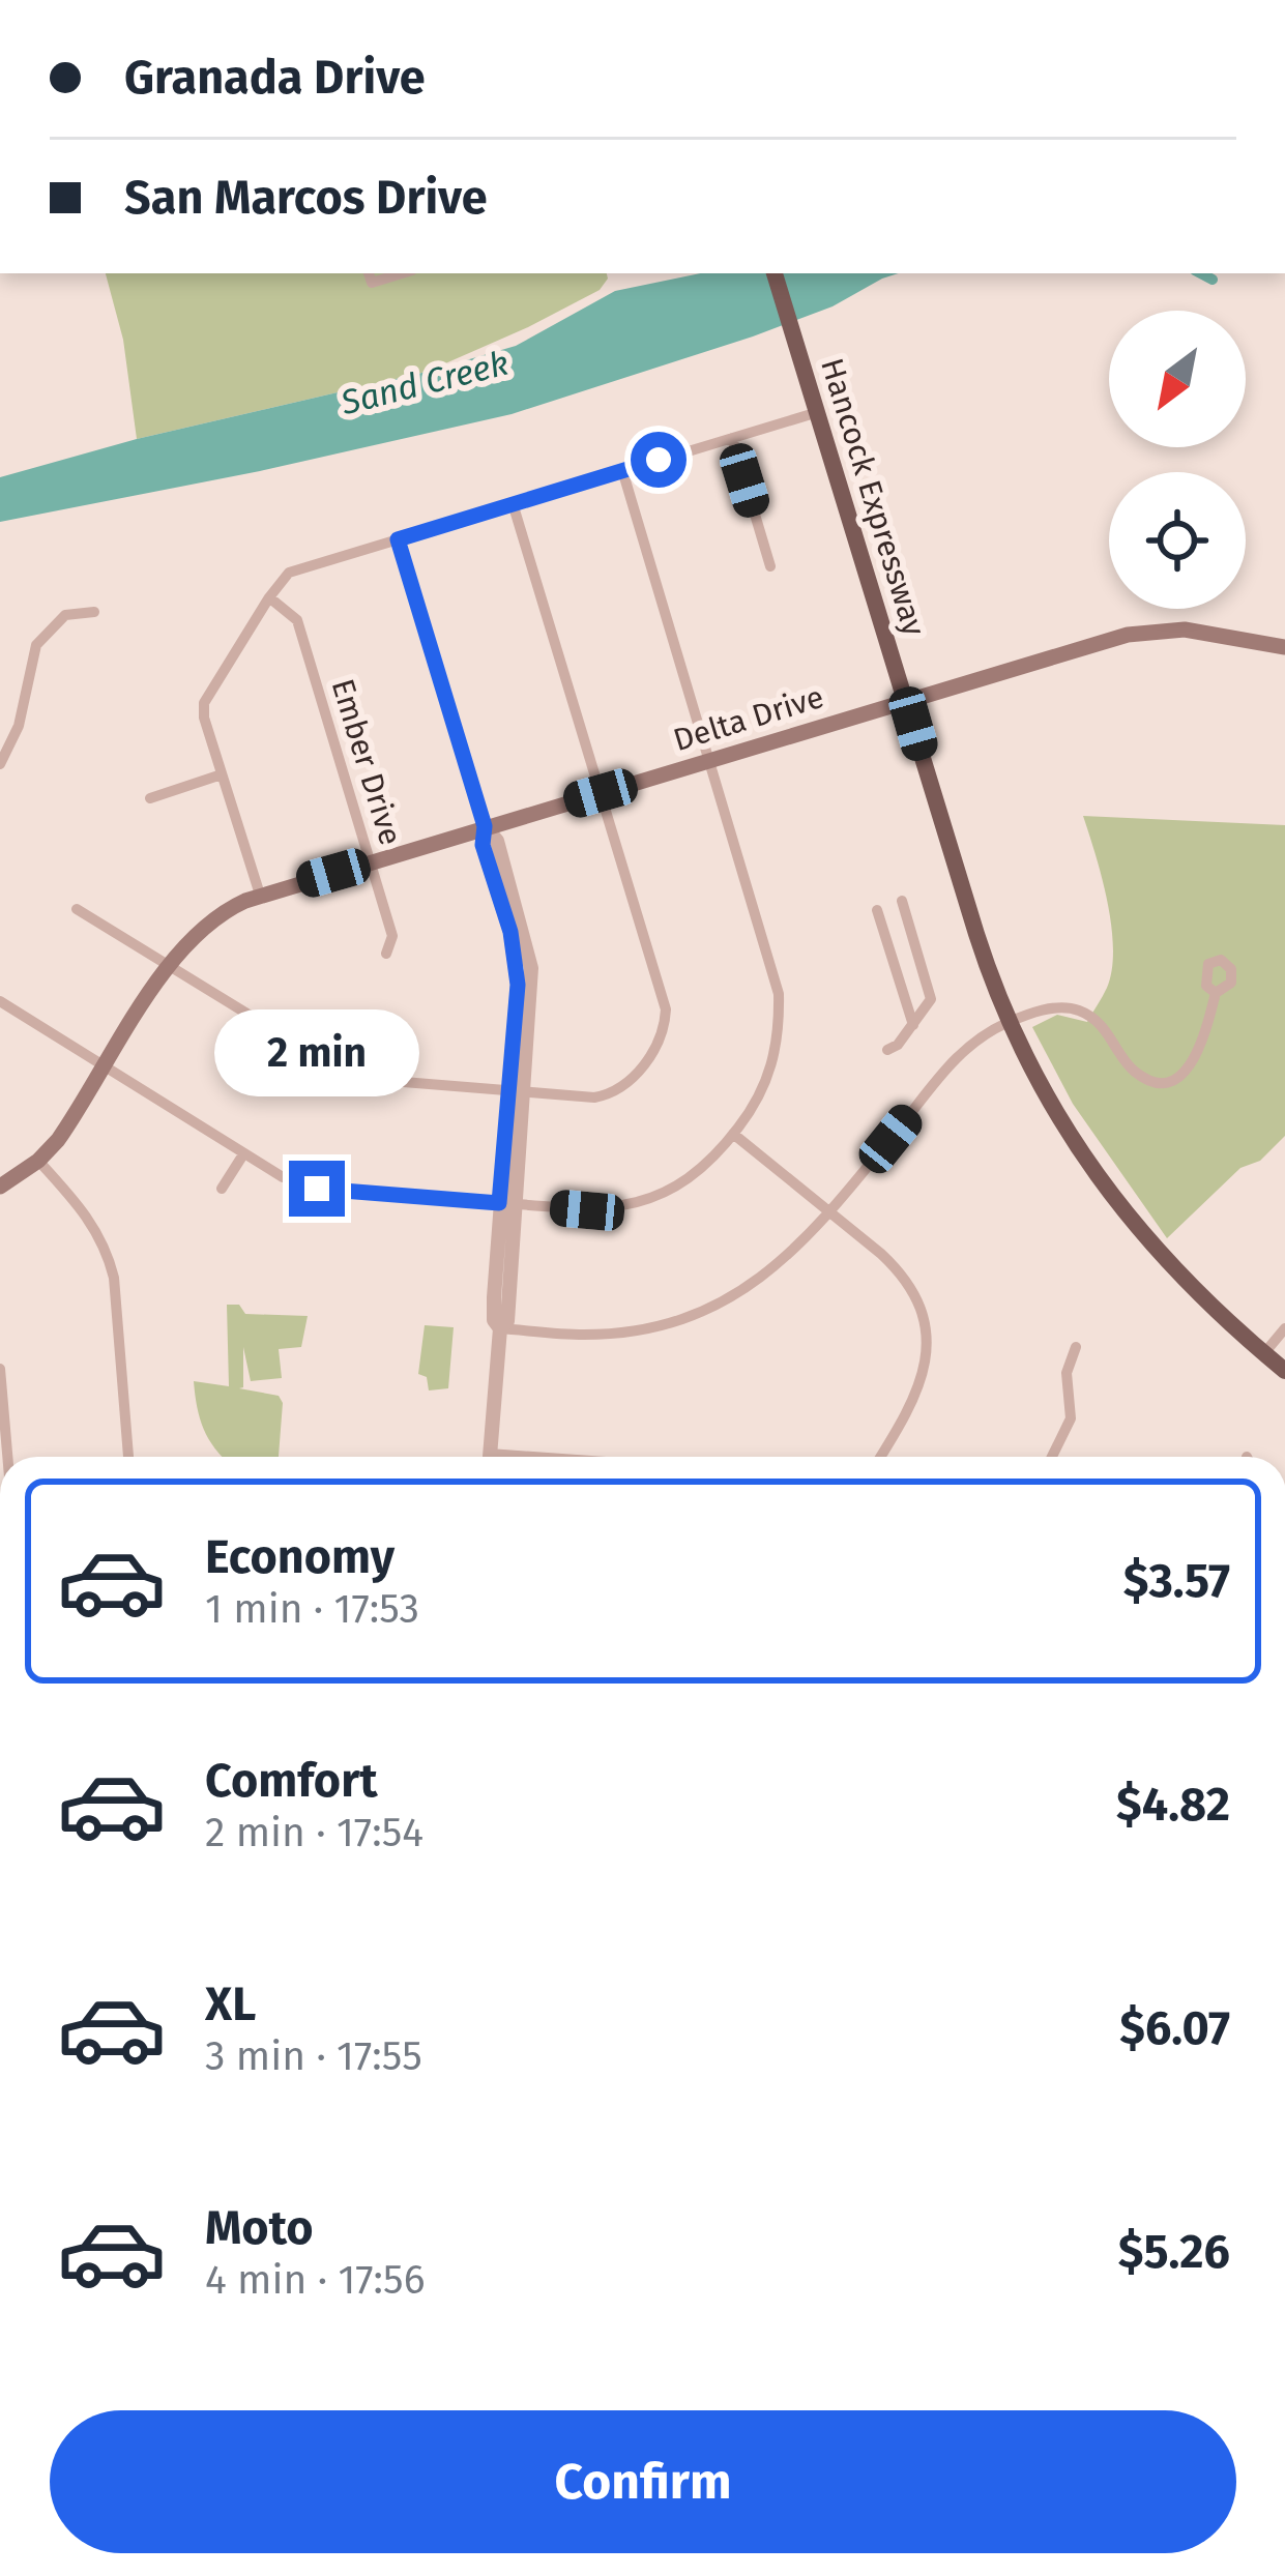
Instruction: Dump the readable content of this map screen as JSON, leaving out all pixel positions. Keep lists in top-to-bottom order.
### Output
{
  "streets": {
    "main road": ["Hancock Expressway", "Delta Drive"],
    "street": ["Ember Drive"]
  },
  "crossings": [
    ["Hancock Expressway", "Delta Drive"],
    ["Delta Drive", "Ember Drive"]
  ],
  "water": ["Sand Creek"],
  "north": "bottom left",
  "page": {
    "banner": ["Granada Drive", "San Marcos Drive"],
    "bubble": "2 min",
    "list": [
      {
        "name": "Economy",
        "note": "1 min · 17:53",
        "value": "$3.57"
      },
      {
        "name": "Comfort",
        "note": "2 min · 17:54",
        "value": "$4.82"
      },
      {
        "name": "XL",
        "note": "3 min · 17:55",
        "value": "$6.07"
      },
      {
        "name": "Moto",
        "note": "4 min · 17:56",
        "value": "$5.26"
      }
    ],
    "buttons": "Confirm"
  }
}
